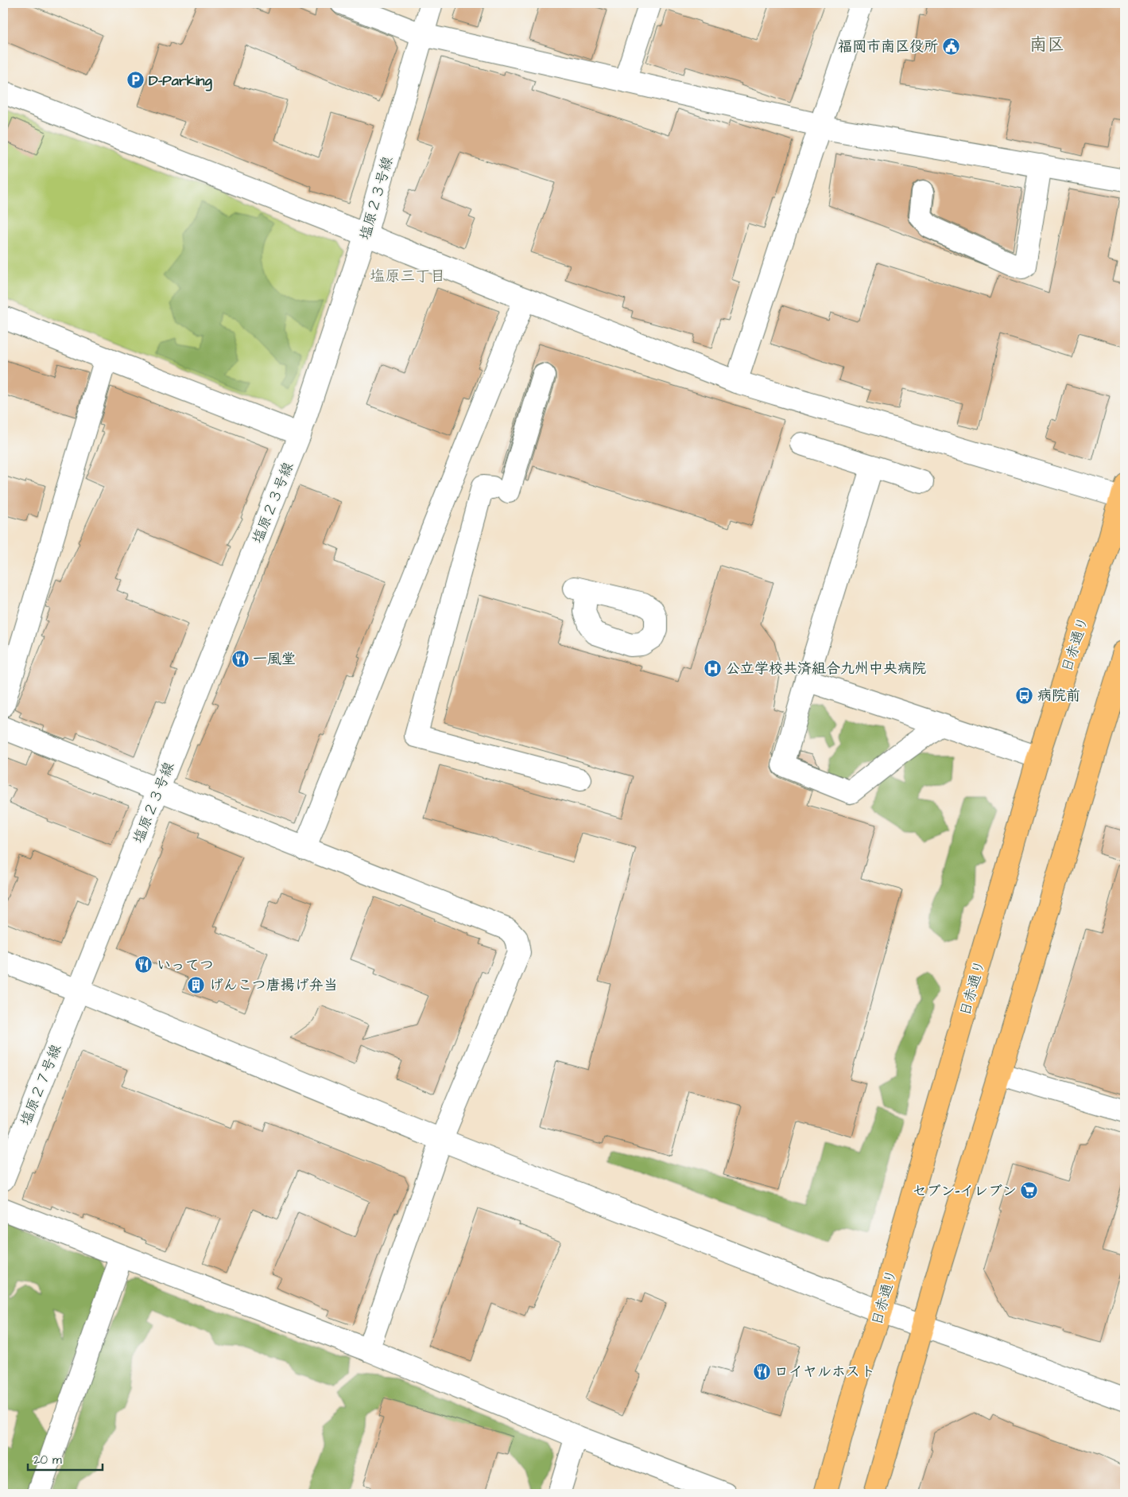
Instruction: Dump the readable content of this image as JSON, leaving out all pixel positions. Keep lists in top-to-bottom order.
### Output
{
  "streets": {
    "highway": ["日赤通り"],
    "street": ["塩原２３号線", "塩原２７号線"]
  },
  "crossings": [
    ["塩原２３号線", "塩原２７号線"]
  ],
  "districts": ["南区", "塩原三丁目"],
  "places": {
    "public building": ["福岡市南区役所"],
    "parking": ["D-Parking"],
    "restaurant": ["一風堂", "いってつ", "ロイヤルホスト"],
    "hospital": ["公立学校共済組合九州中央病院"],
    "bus stop": ["病院前"],
    "building": ["げんこつ唐揚げ弁当"],
    "supermarket": ["セブン-イレブン"]
  },
  "scale_bar": "20 m"
}
